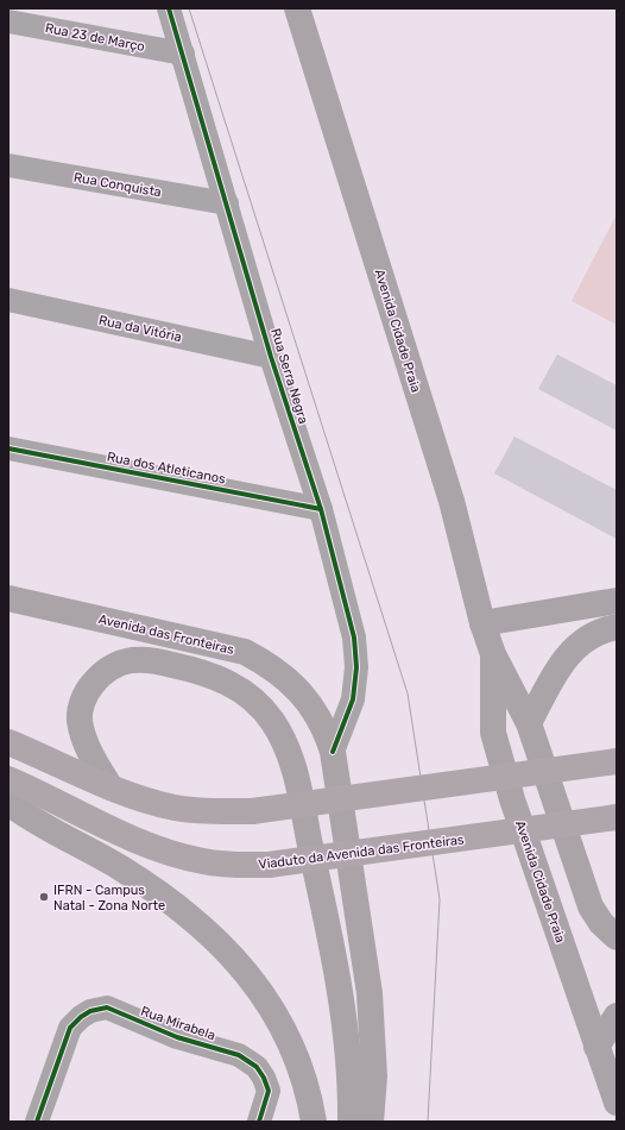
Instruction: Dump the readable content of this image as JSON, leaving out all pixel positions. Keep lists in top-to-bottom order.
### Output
{
  "streets": {
    "main road": ["Avenida Cidade Praia", "Avenida das Fronteiras", "Viaduto da Avenida das Fronteiras"],
    "street": [
      "Rua 23 de Março",
      "Rua Conquista",
      "Rua da Vitória",
      "Rua Serra Negra",
      "Rua dos Atleticanos",
      "Rua Mirabela"
    ]
  },
  "crossings": [
    ["Rua 23 de Março", "Rua Serra Negra"],
    ["Rua Conquista", "Rua Serra Negra"],
    ["Rua da Vitória", "Rua Serra Negra"],
    ["Rua Serra Negra", "Rua dos Atleticanos"],
    ["Rua Serra Negra", "Avenida das Fronteiras"]
  ],
  "places": ["IFRN - Campus Natal - Zona Norte"]
}
